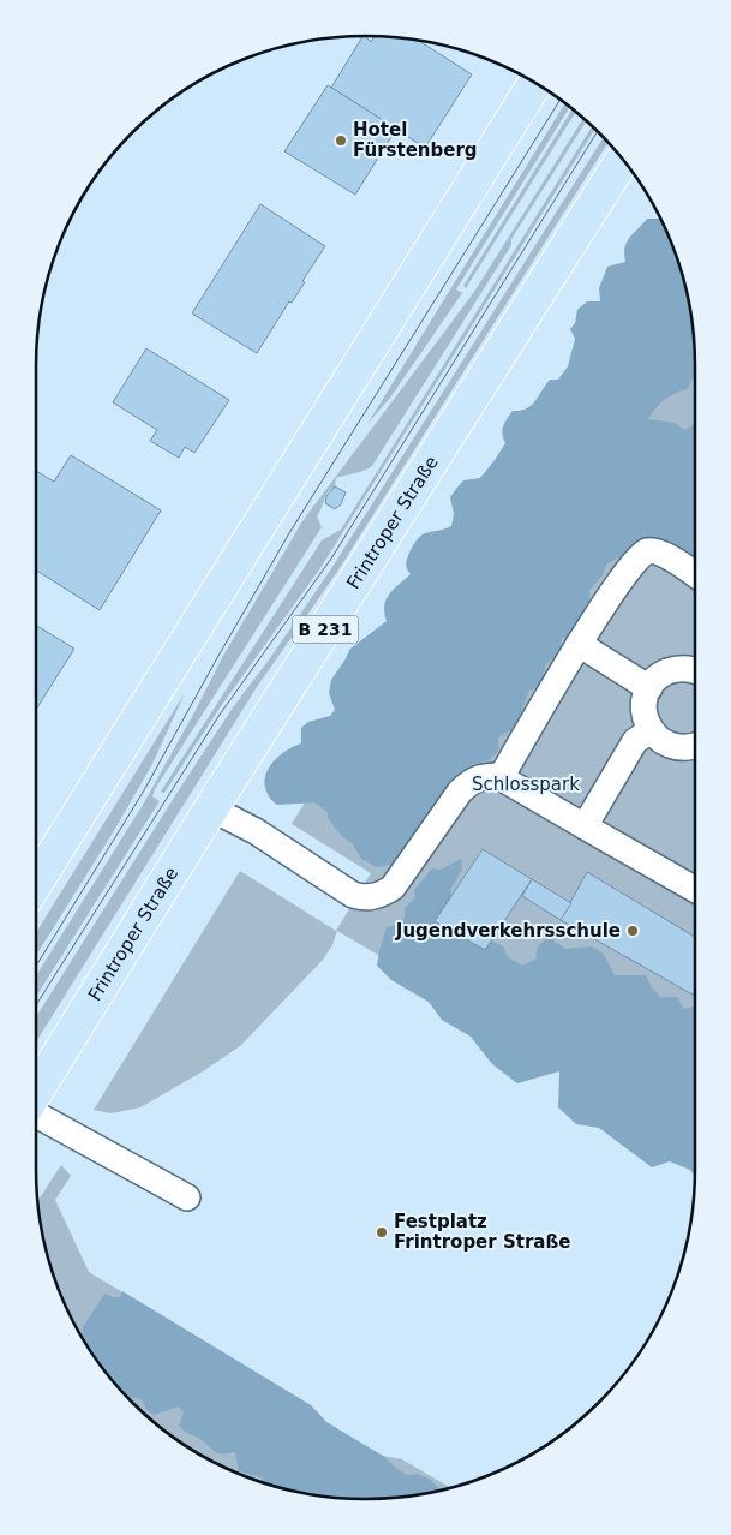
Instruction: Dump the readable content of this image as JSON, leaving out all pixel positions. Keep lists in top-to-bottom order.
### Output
{
  "streets": {
    "main road": ["Frintroper Straße", "B 231"]
  },
  "parks": ["Schlosspark"],
  "places": ["Hotel Fürstenberg", "Jugendverkehrsschule", "Festplatz Frintroper Straße"]
}
